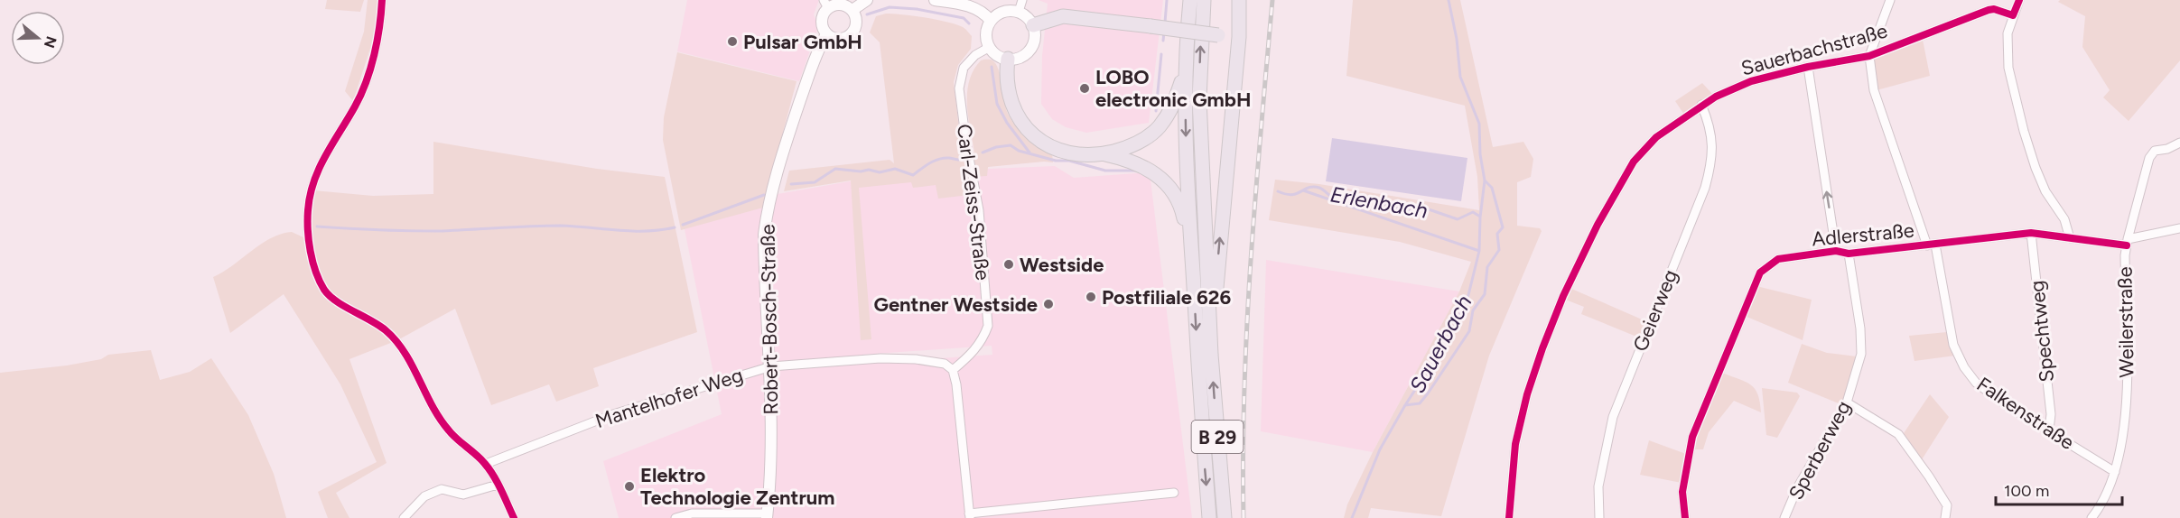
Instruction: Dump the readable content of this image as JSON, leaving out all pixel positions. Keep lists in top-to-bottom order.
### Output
{
  "streets": {
    "highway": ["B 29"],
    "street": [
      "Sauerbachstraße",
      "Carl-Zeiss-Straße",
      "Adlerstraße",
      "Geierweg",
      "Robert-Bosch-Straße",
      "Weilerstraße",
      "Spechtweg",
      "Mantelhofer Weg",
      "Falkenstraße",
      "Sperberweg"
    ]
  },
  "crossings": [
    ["Sauerbachstraße", "Geierweg"],
    ["Sauerbachstraße", "Falkenstraße"],
    ["Carl-Zeiss-Straße", "Mantelhofer Weg"],
    ["Adlerstraße", "Weilerstraße"],
    ["Adlerstraße", "Spechtweg"],
    ["Adlerstraße", "Falkenstraße"],
    ["Adlerstraße", "Sperberweg"],
    ["Robert-Bosch-Straße", "Mantelhofer Weg"],
    ["Weilerstraße", "Falkenstraße"],
    ["Spechtweg", "Falkenstraße"]
  ],
  "water": ["Erlenbach", "Sauerbach"],
  "places": [
    "Pulsar GmbH",
    "LOBO electronic GmbH",
    "Westside",
    "Postfiliale 626",
    "Gentner Westside",
    "Elektro Technologie Zentrum"
  ],
  "scale_bar": "100 m",
  "north": "right"
}
